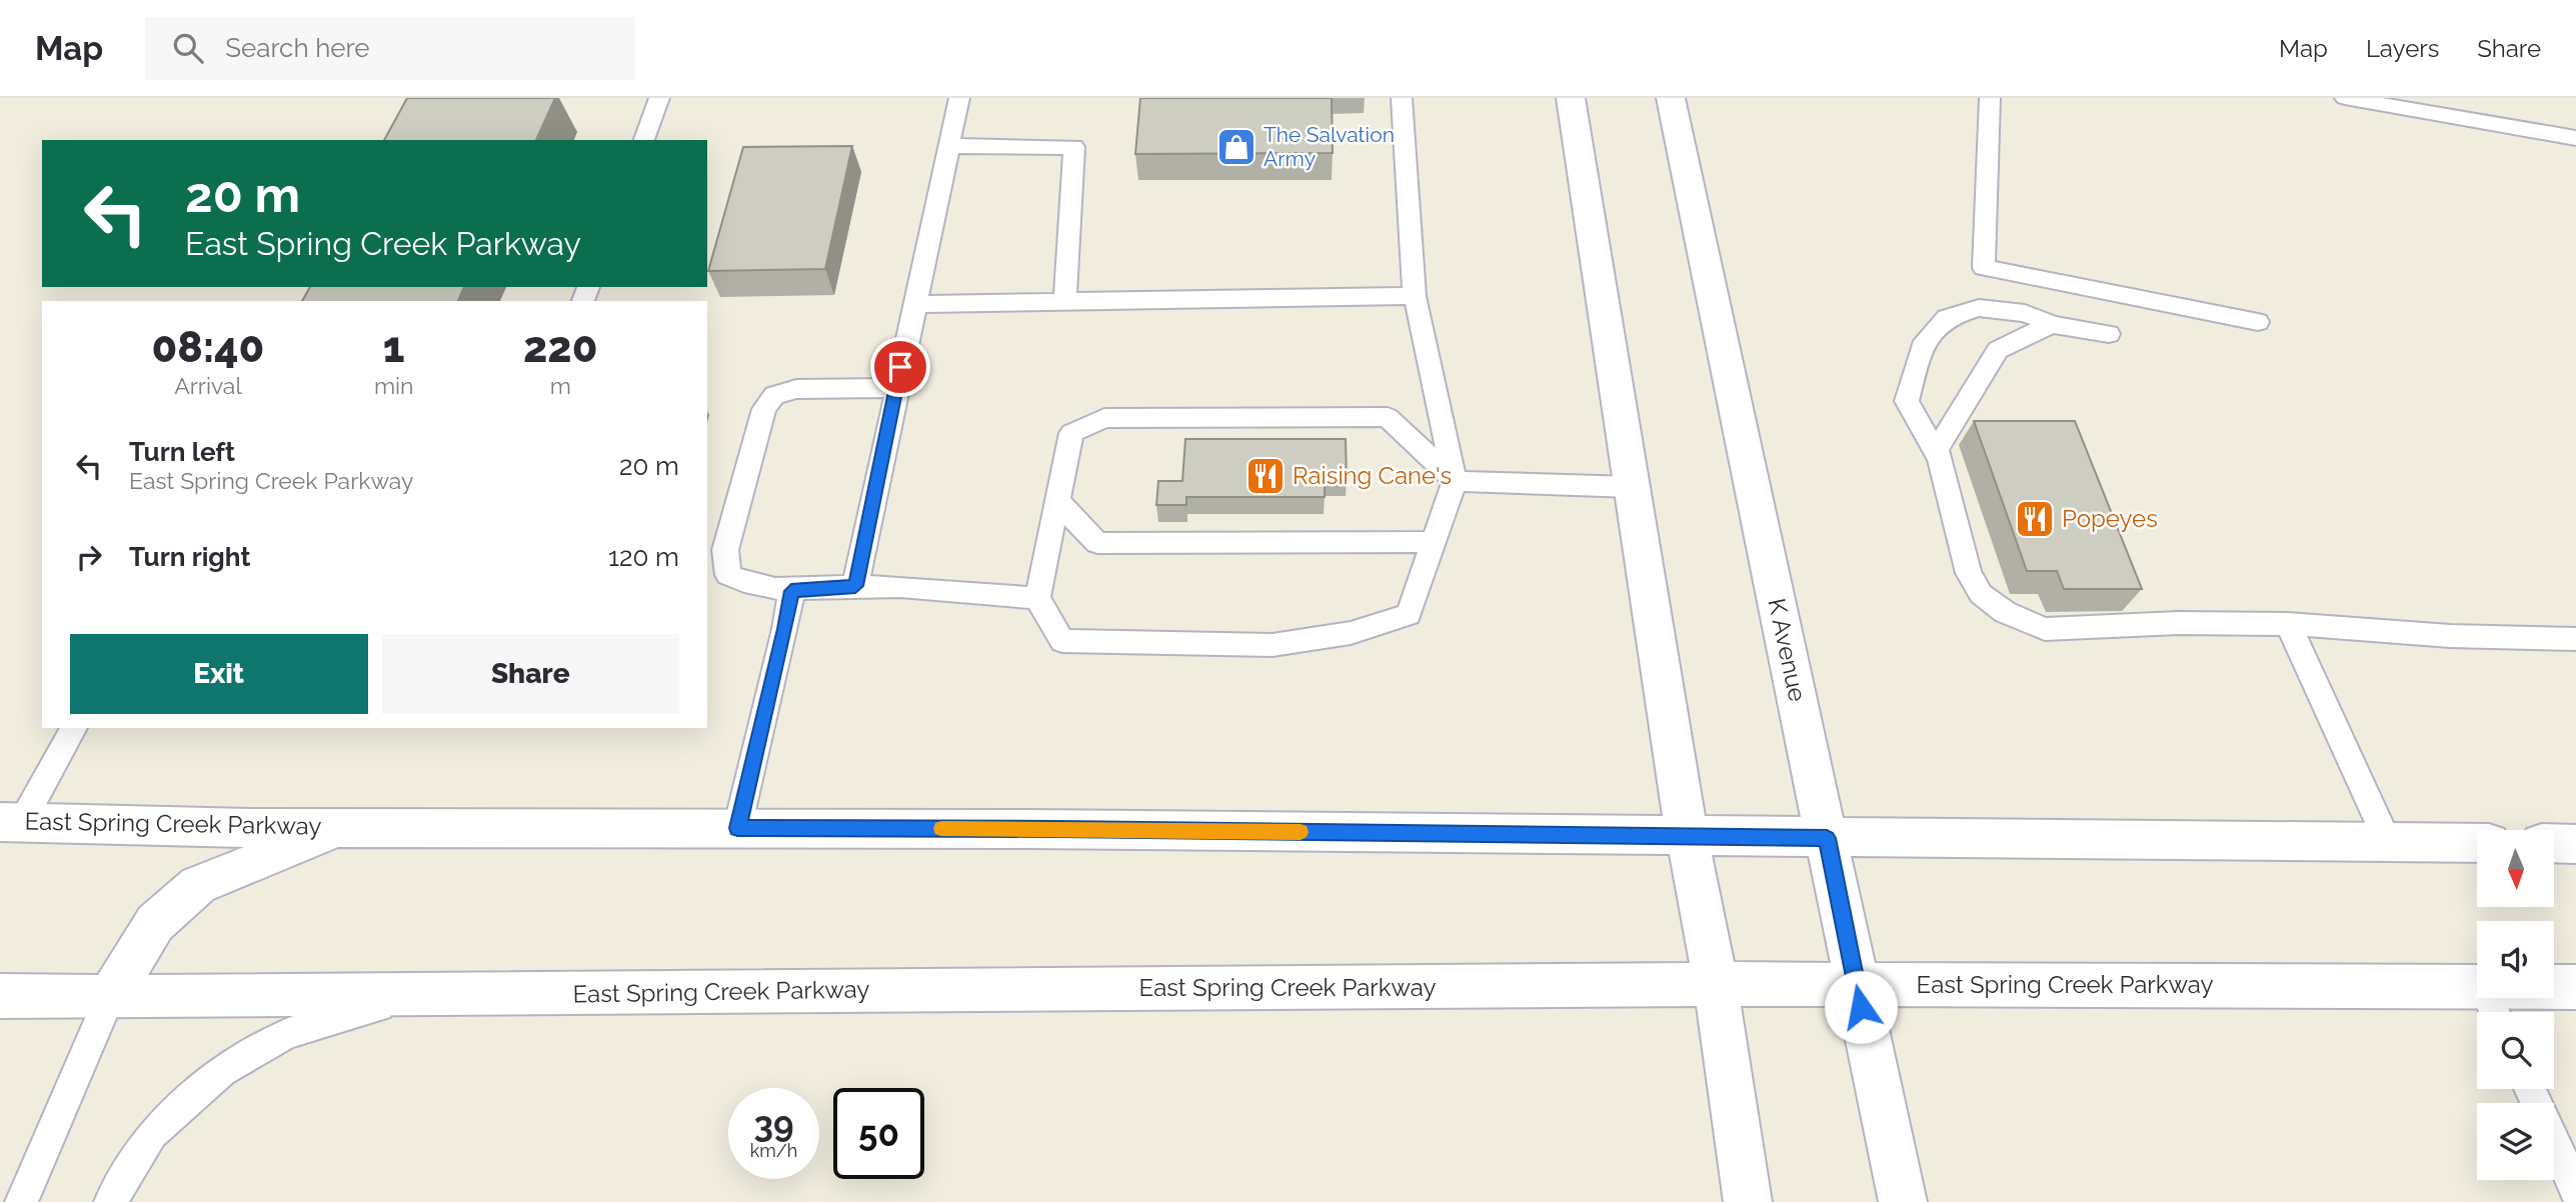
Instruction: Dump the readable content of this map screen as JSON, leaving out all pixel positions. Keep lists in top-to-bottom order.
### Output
{
  "streets": {
    "main road": ["K Avenue", "East Spring Creek Parkway"]
  },
  "crossings": [
    ["K Avenue", "East Spring Creek Parkway"]
  ],
  "places": {
    "shop": ["The Salvation Army"],
    "restaurant": ["Raising Cane's", "Popeyes"]
  },
  "north": "bottom",
  "page": {
    "header": "Map",
    "search": "Search here",
    "nav": ["Map", "Layers", "Share"],
    "turn": ["20 m", "East Spring Creek Parkway"],
    "eta": [
      "08:40",
      "Arrival",
      "1",
      "min",
      "220",
      "m"
    ],
    "list": [
      {
        "name": "Turn left",
        "note": "East Spring Creek Parkway",
        "value": "20 m"
      },
      {
        "name": "Turn right",
        "value": "120 m"
      }
    ],
    "buttons": ["Exit", "Share"],
    "speed": "39 km/h",
    "limit": "50"
  }
}
